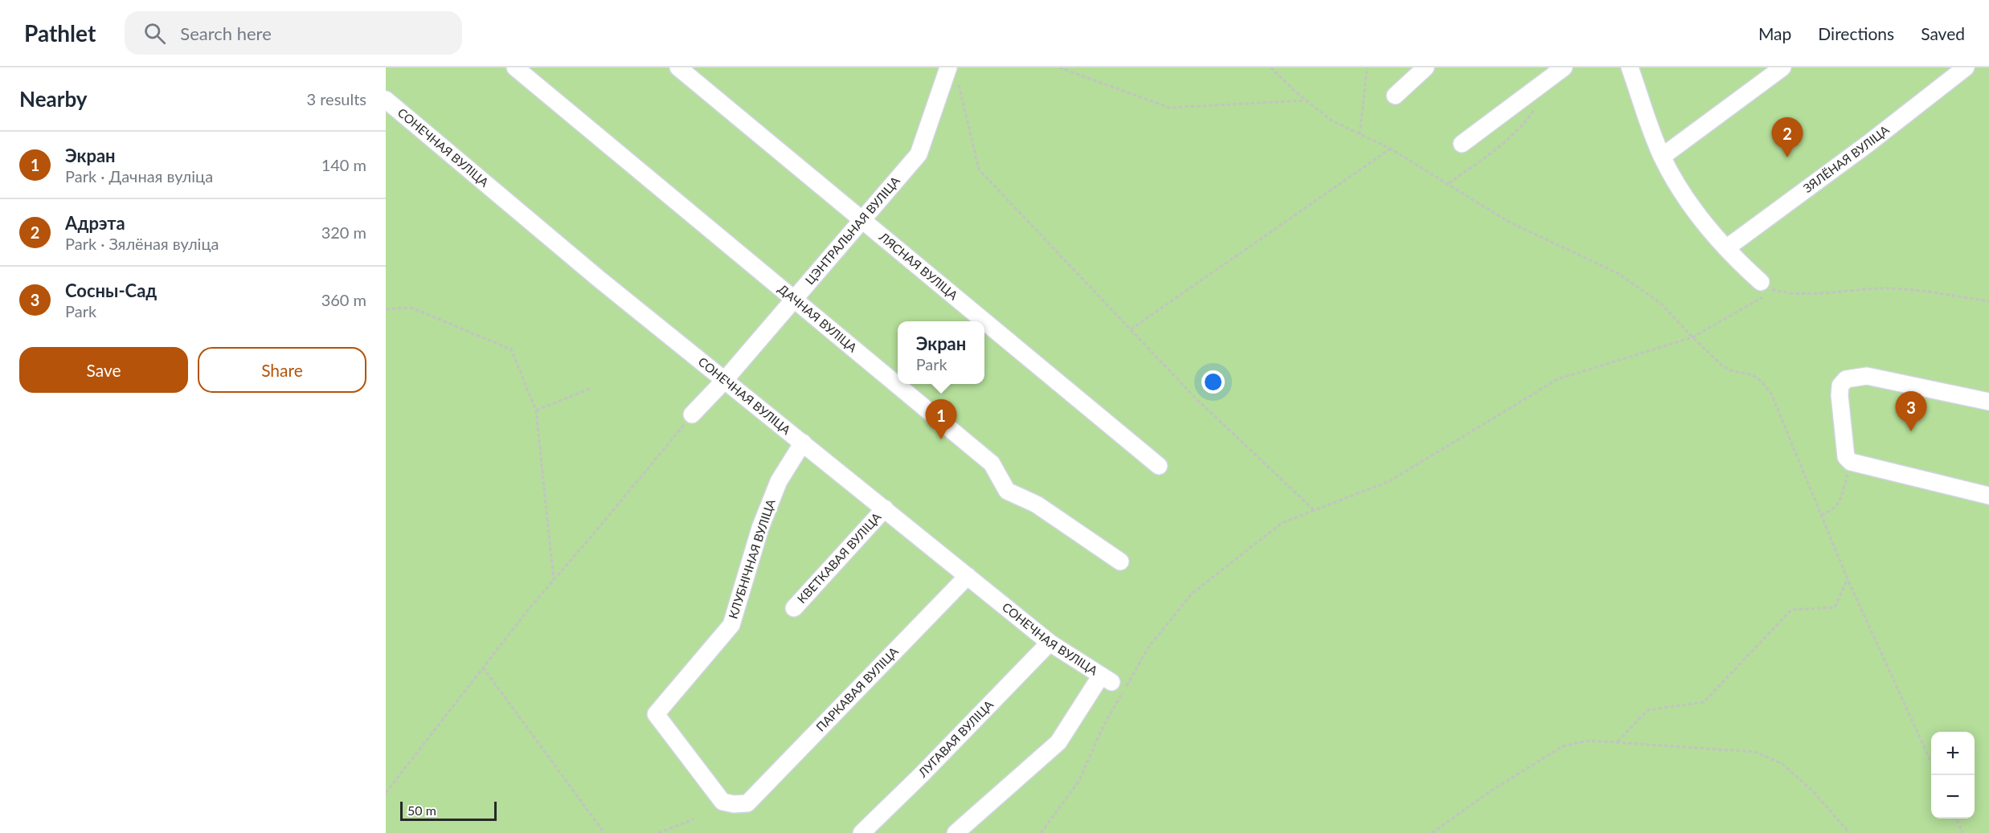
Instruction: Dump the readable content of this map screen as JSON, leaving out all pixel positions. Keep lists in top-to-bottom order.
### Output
{
  "streets": {
    "street": [
      "СОНЕЧНАЯ ВУЛІЦА",
      "ЗЯЛЁНАЯ ВУЛІЦА",
      "ЦЭНТРАЛЬНАЯ ВУЛІЦА",
      "ЛЯСНАЯ ВУЛІЦА",
      "ДАЧНАЯ ВУЛІЦА",
      "КВЕТКАВАЯ ВУЛІЦА",
      "КЛУБНІЧНАЯ ВУЛІЦА",
      "ПАРКАВАЯ ВУЛІЦА",
      "ЛУГАВАЯ ВУЛІЦА"
    ]
  },
  "crossings": [
    ["СОНЕЧНАЯ ВУЛІЦА", "ЦЭНТРАЛЬНАЯ ВУЛІЦА"],
    ["СОНЕЧНАЯ ВУЛІЦА", "КВЕТКАВАЯ ВУЛІЦА"],
    ["СОНЕЧНАЯ ВУЛІЦА", "КЛУБНІЧНАЯ ВУЛІЦА"],
    ["СОНЕЧНАЯ ВУЛІЦА", "ПАРКАВАЯ ВУЛІЦА"],
    ["СОНЕЧНАЯ ВУЛІЦА", "ЛУГАВАЯ ВУЛІЦА"],
    ["ЦЭНТРАЛЬНАЯ ВУЛІЦА", "ЛЯСНАЯ ВУЛІЦА"],
    ["ЦЭНТРАЛЬНАЯ ВУЛІЦА", "ДАЧНАЯ ВУЛІЦА"],
    ["КЛУБНІЧНАЯ ВУЛІЦА", "ПАРКАВАЯ ВУЛІЦА"]
  ],
  "scale_bar": "50 m",
  "page": {
    "header": "Pathlet",
    "search": "Search here",
    "nav": ["Map", "Directions", "Saved"],
    "heading": ["Nearby", "3 results"],
    "pins": ["2", "3", "1"],
    "list": [
      {
        "mark": "1",
        "name": "Экран",
        "note": "Park · Дачная вуліца",
        "value": "140 m"
      },
      {
        "mark": "2",
        "name": "Адрэта",
        "note": "Park · Зялёная вуліца",
        "value": "320 m"
      },
      {
        "mark": "3",
        "name": "Сосны-Сад",
        "note": "Park",
        "value": "360 m"
      }
    ],
    "popup": ["Экран", "Park"],
    "buttons": ["Save", "Share"],
    "map_buttons": ["+", "−"],
    "scale": "50 m"
  }
}
